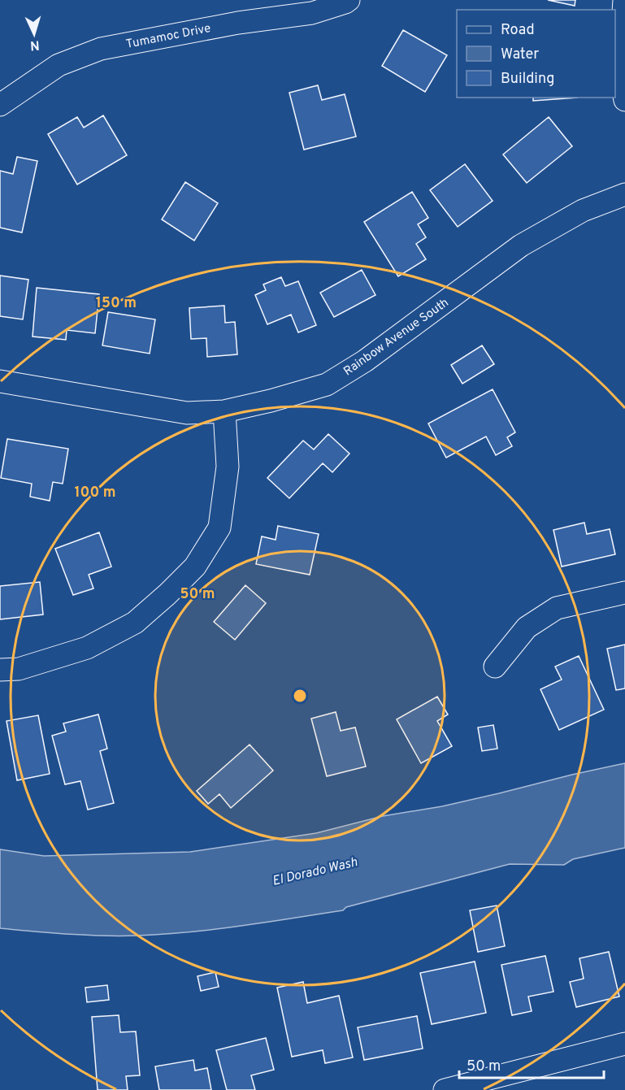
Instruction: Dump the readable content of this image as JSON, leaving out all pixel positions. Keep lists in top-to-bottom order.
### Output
{
  "streets": {
    "street": ["Tumamoc Drive", "Rainbow Avenue South"]
  },
  "water": ["El Dorado Wash"],
  "legend": ["Road", "Water", "Building"],
  "scale_bar": "50 m",
  "north": "bottom",
  "rings": ["150 m", "100 m", "50 m"]
}
